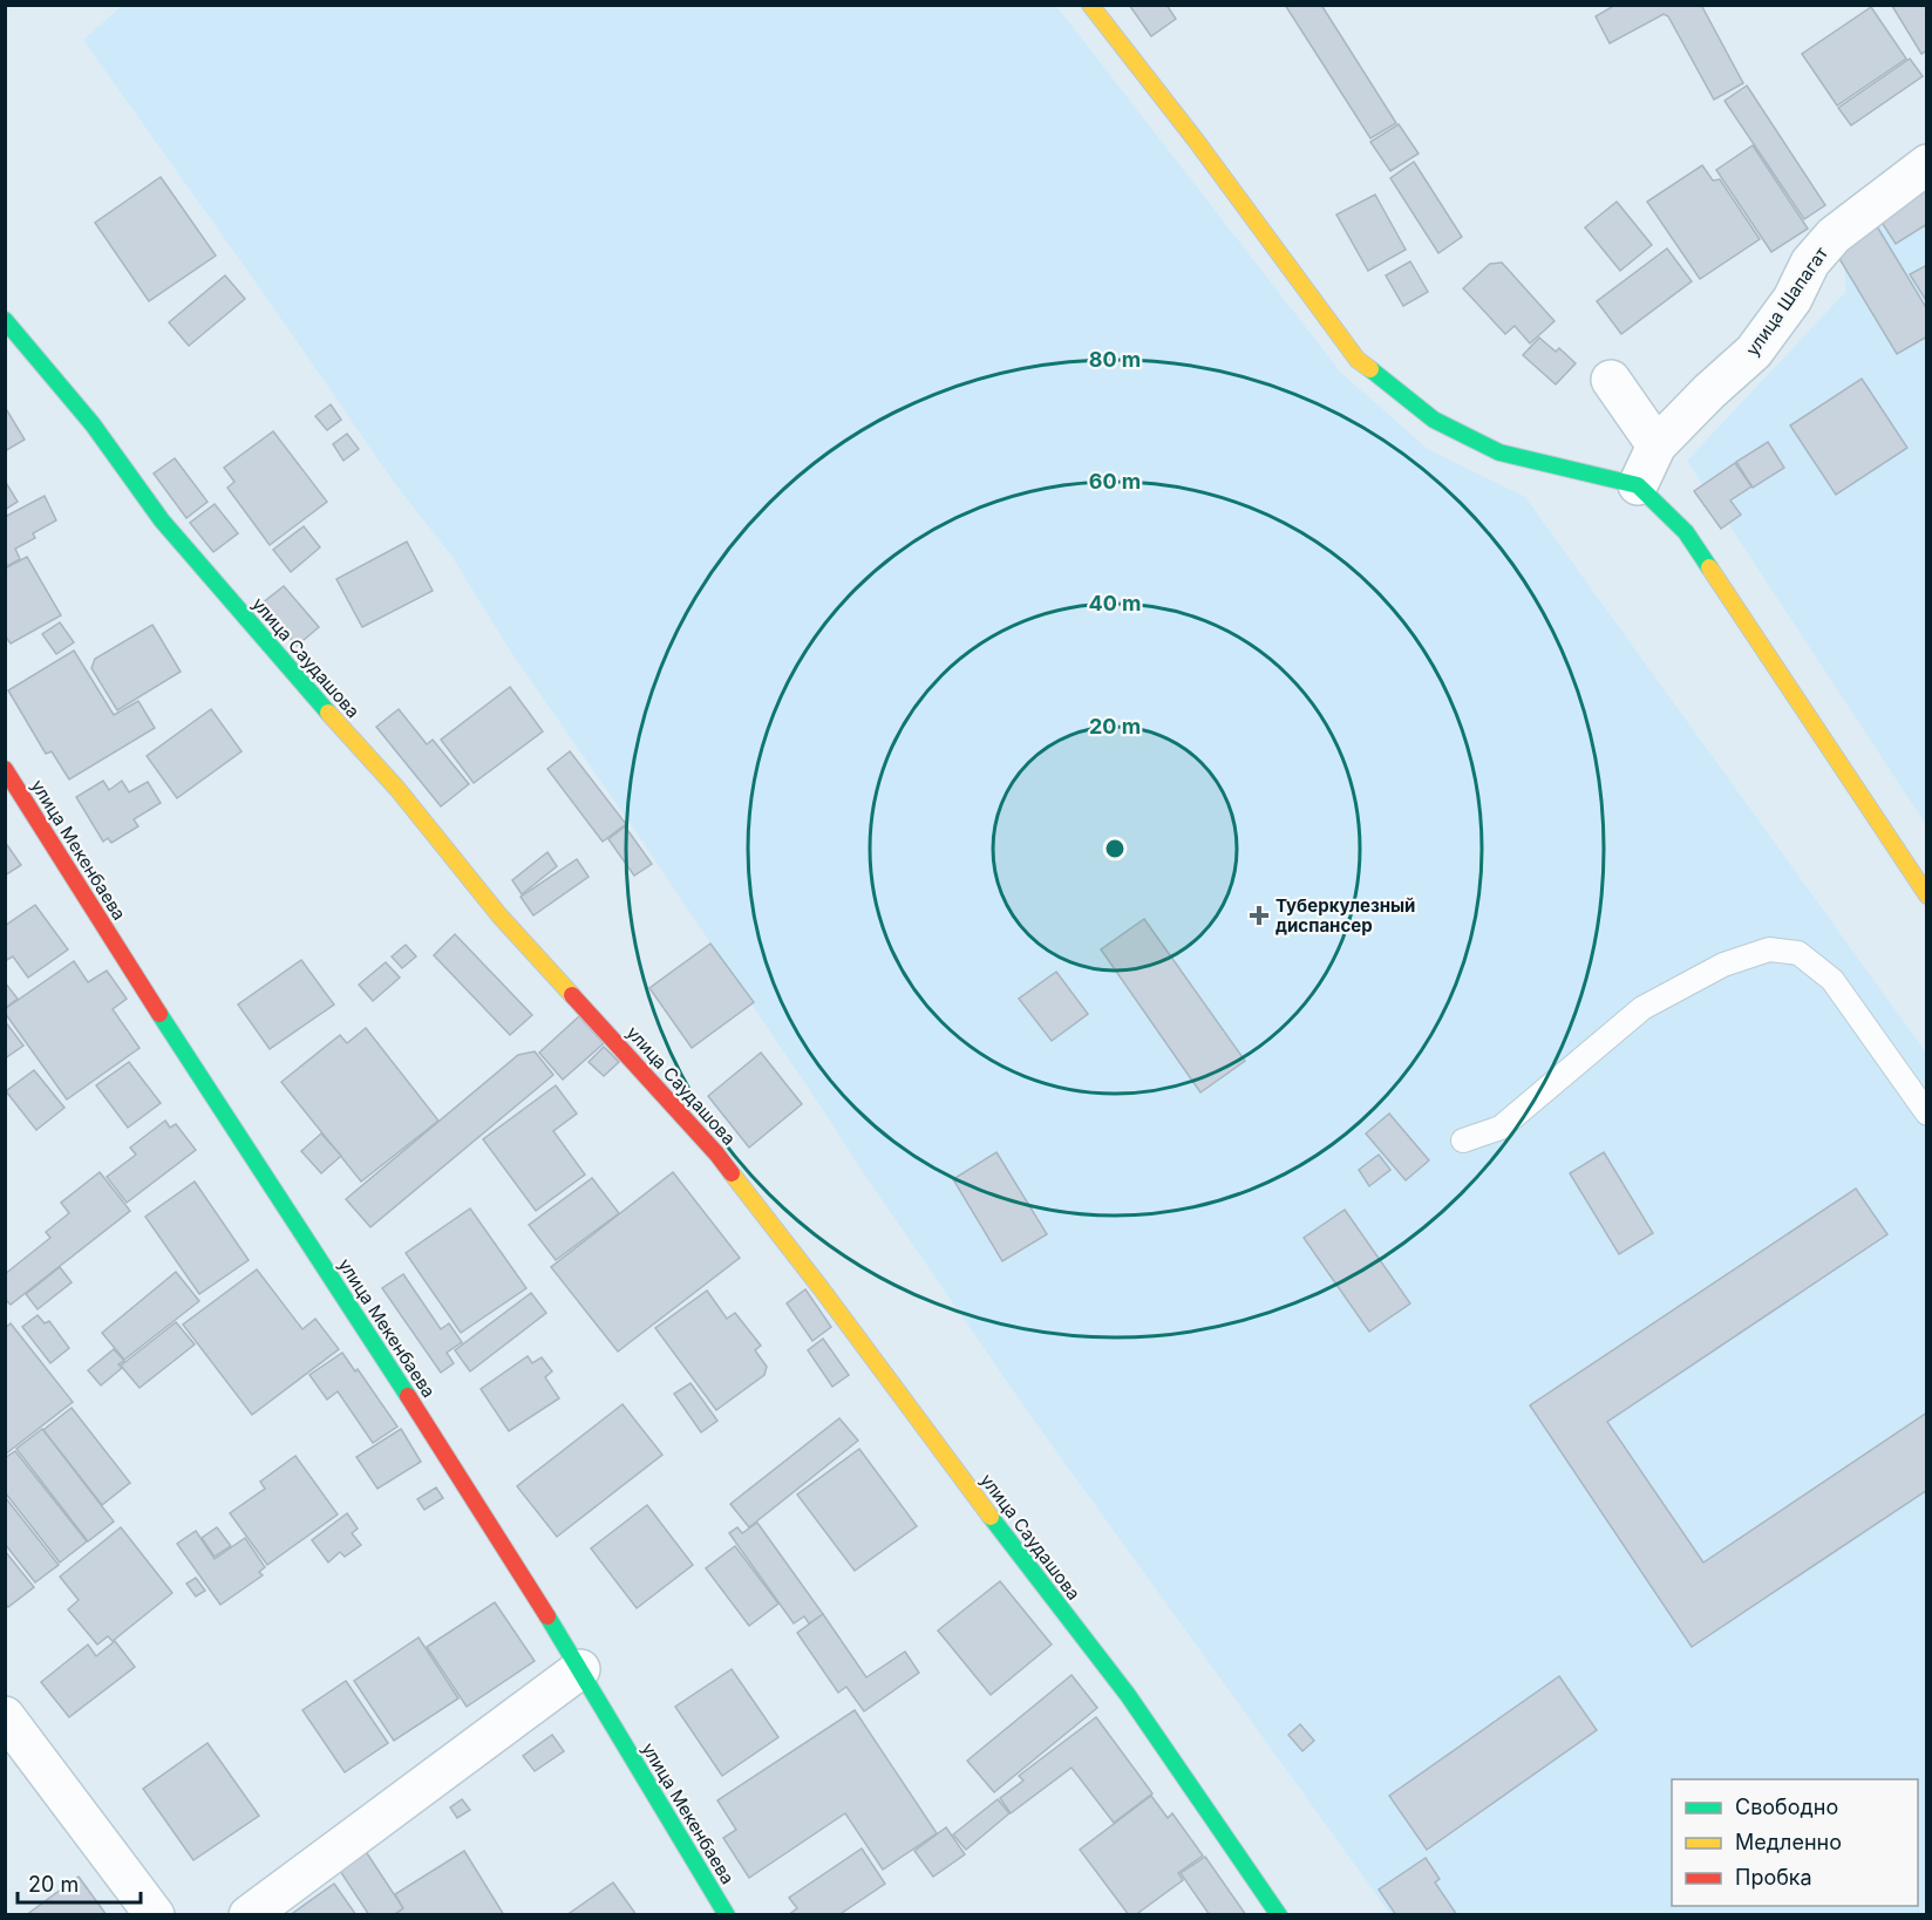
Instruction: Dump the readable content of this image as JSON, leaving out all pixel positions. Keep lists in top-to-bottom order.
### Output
{
  "streets": {
    "street": ["улица Шапагат", "улица Саудашова", "улица Мекенбаева"]
  },
  "places": {
    "health": ["Туберкулезный диспансер"]
  },
  "legend": ["Свободно", "Медленно", "Пробка"],
  "scale_bar": "20 m",
  "rings": [
    "80 m",
    "60 m",
    "40 m",
    "20 m"
  ]
}
